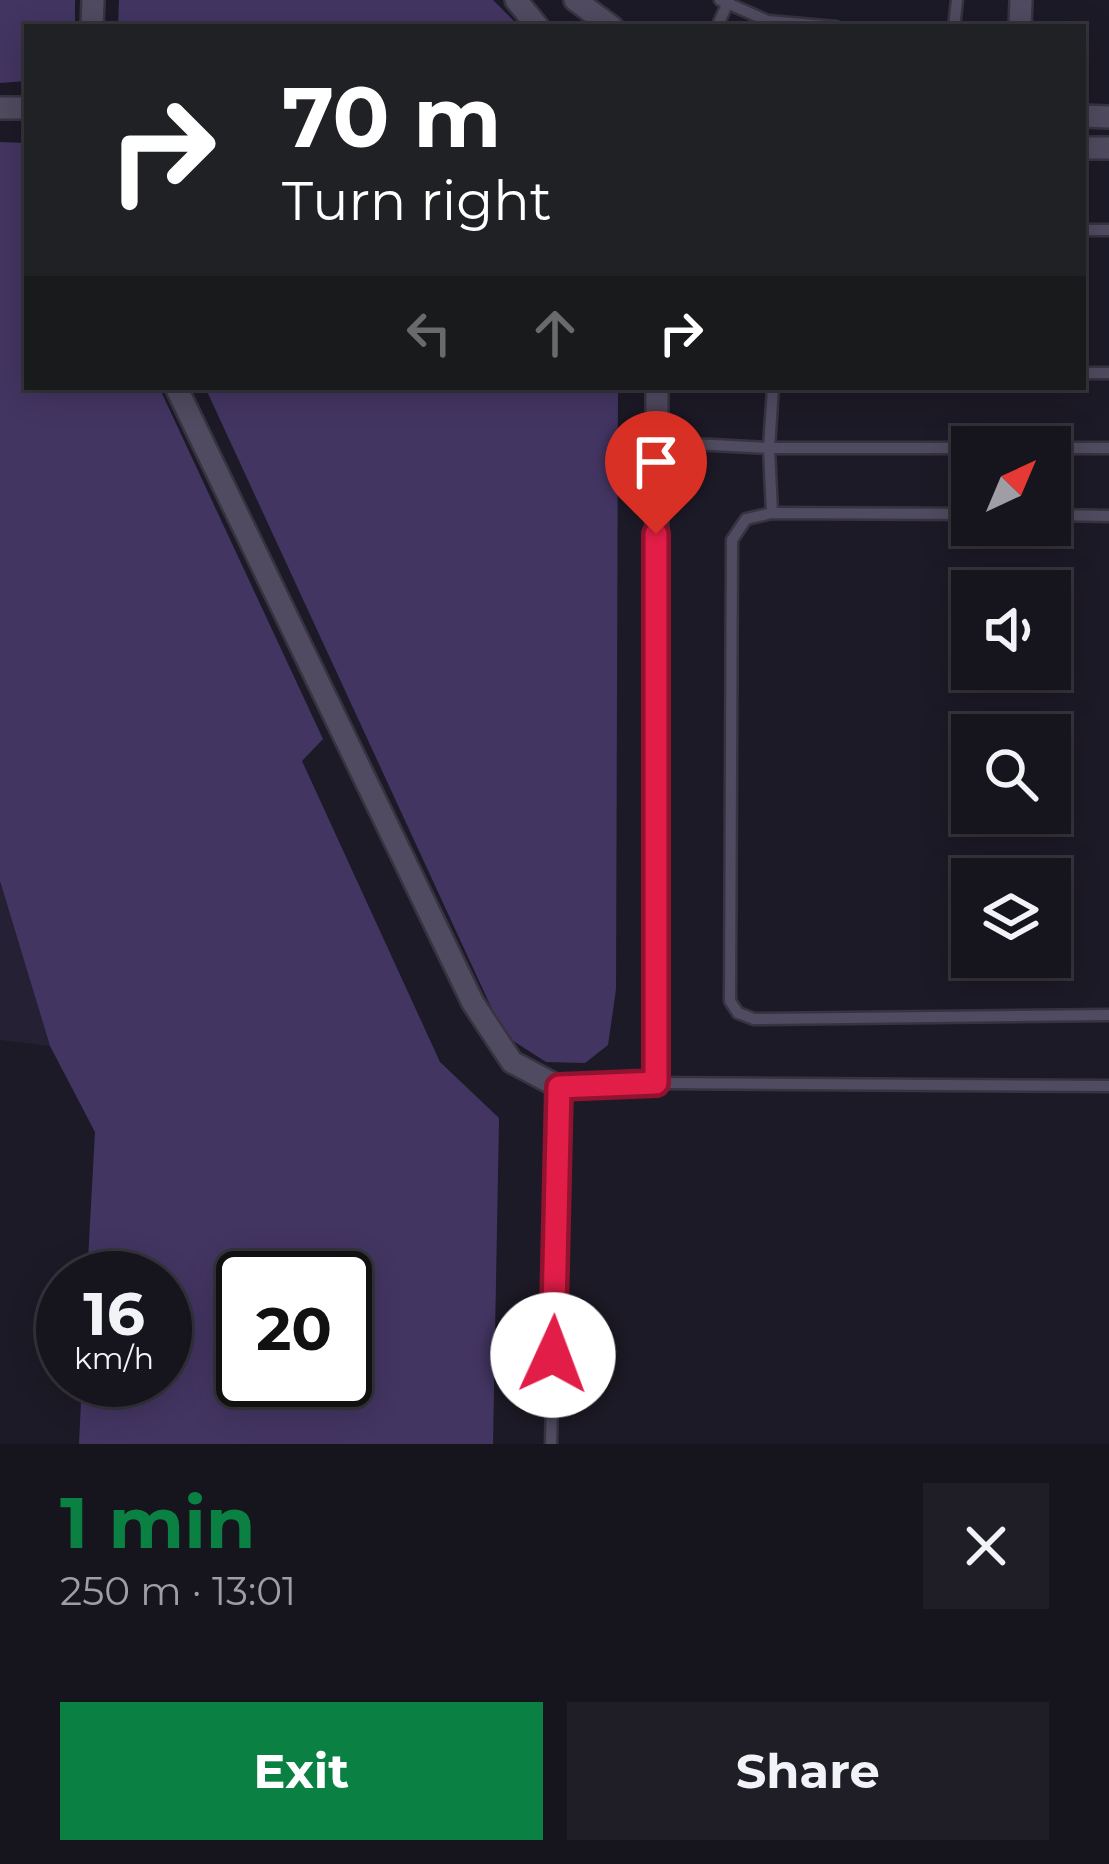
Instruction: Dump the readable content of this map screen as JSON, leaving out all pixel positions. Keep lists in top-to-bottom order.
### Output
{
  "north": "top right",
  "page": {
    "turn": ["70 m", "Turn right"],
    "speed": "16 km/h",
    "limit": "20",
    "heading": ["1 min", "250 m · 13:01"],
    "buttons": ["Exit", "Share"]
  }
}
